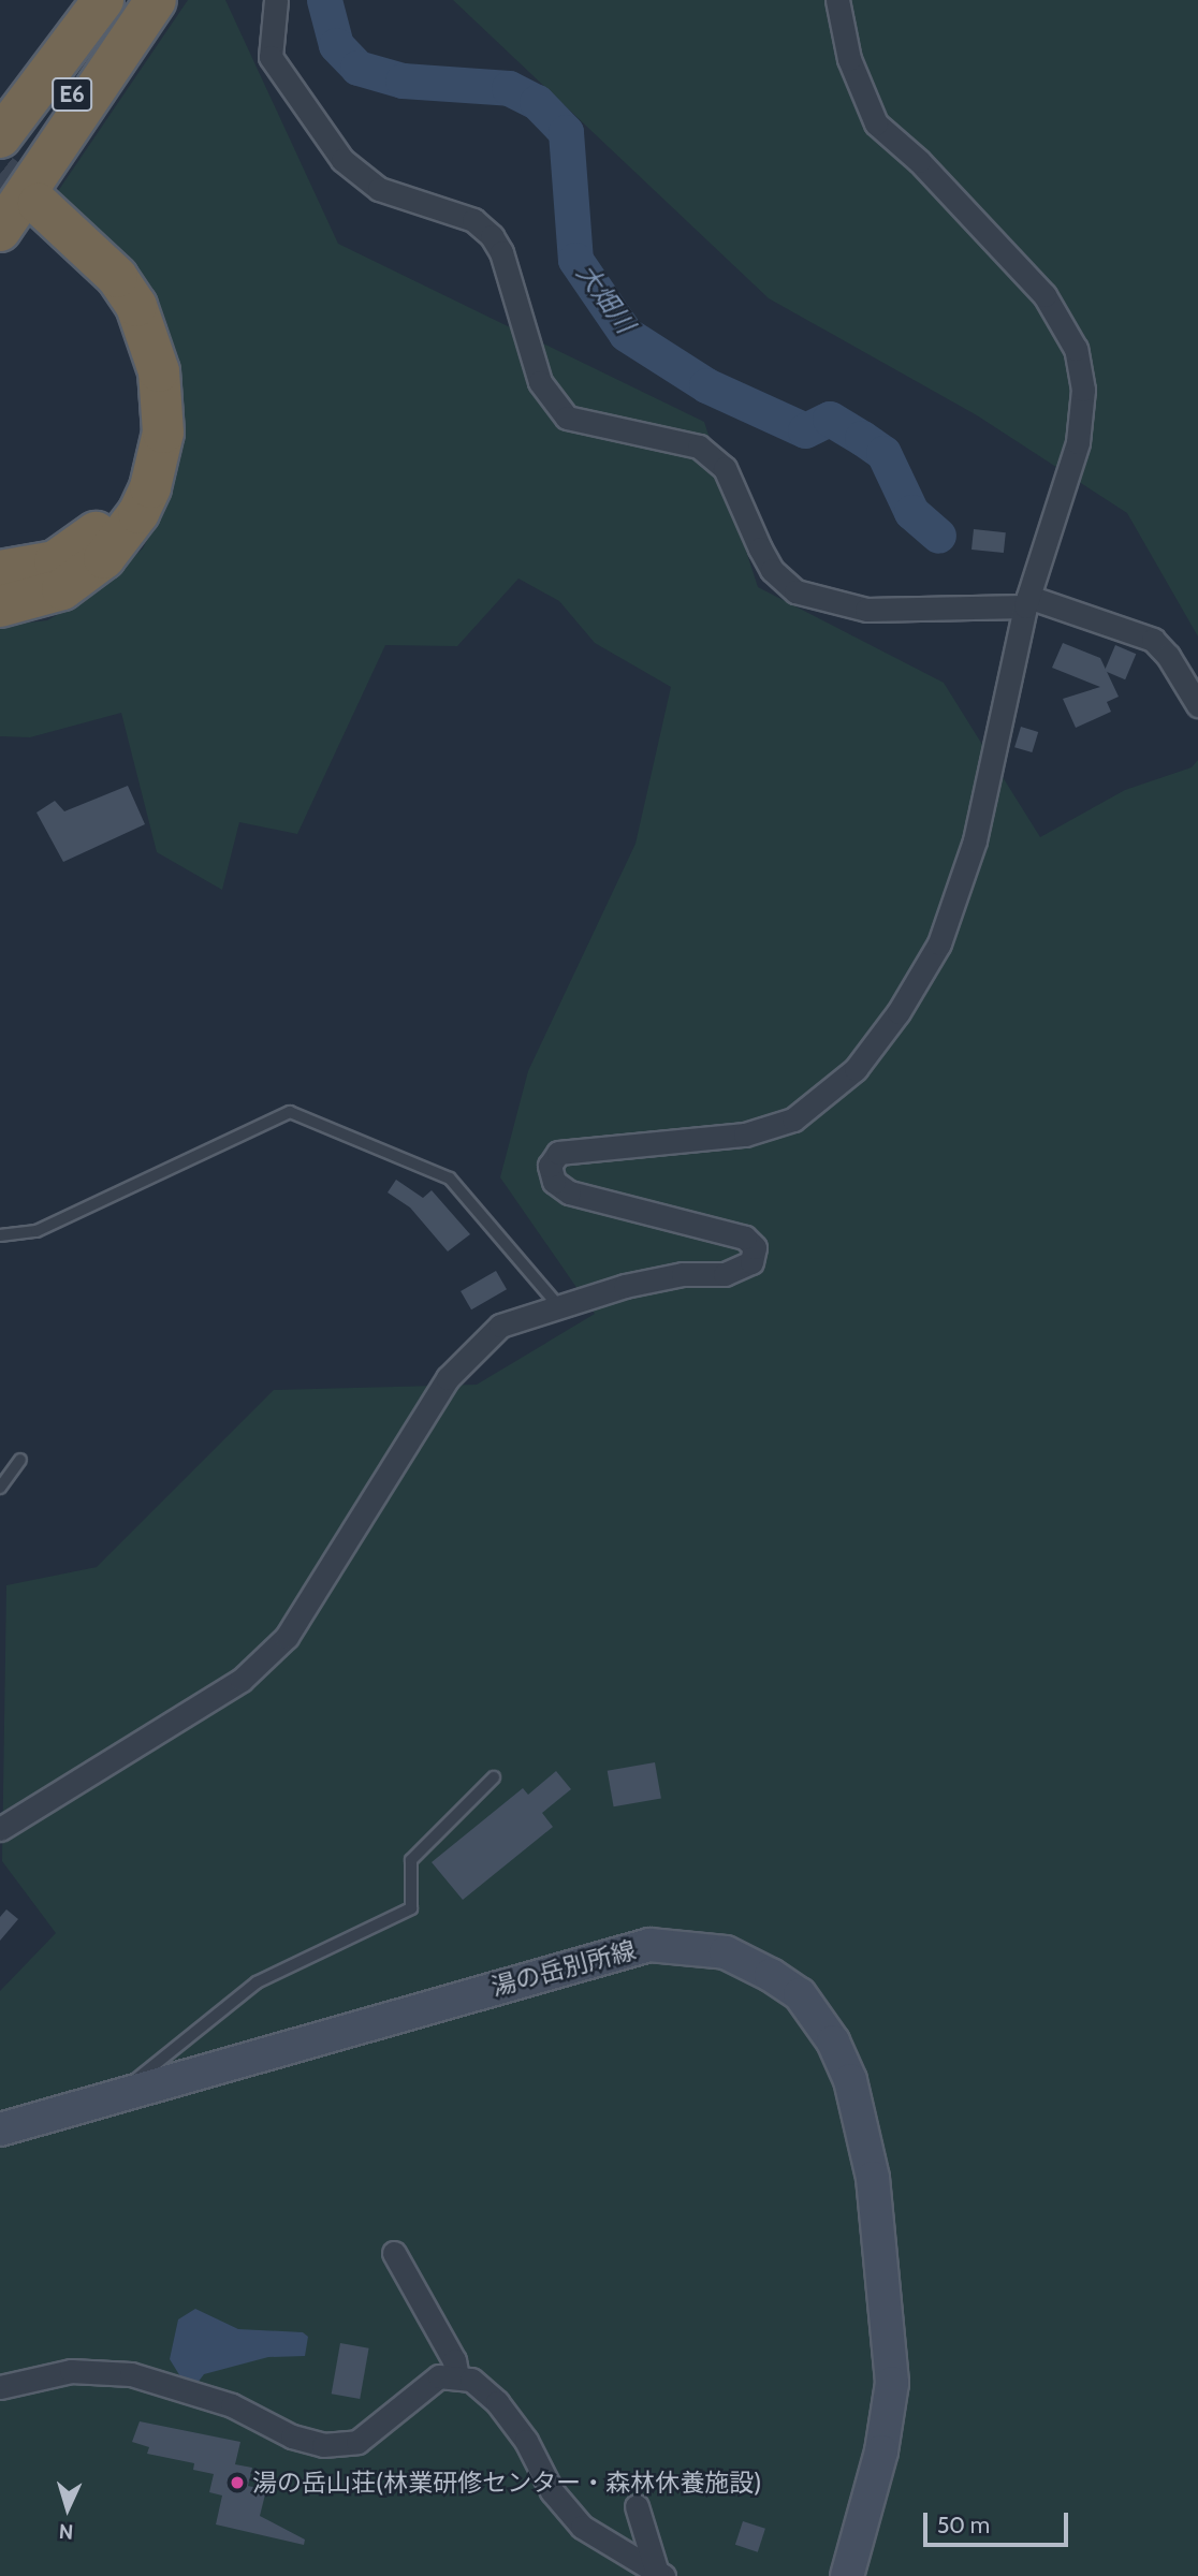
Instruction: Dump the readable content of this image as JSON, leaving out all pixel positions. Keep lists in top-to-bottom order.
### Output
{
  "streets": {
    "highway": ["E6"],
    "main road": ["湯の岳別所線"]
  },
  "water": ["大畑川"],
  "places": ["湯の岳山荘(林業研修センター・森林休養施設)"],
  "scale_bar": "50 m",
  "north": "bottom"
}
